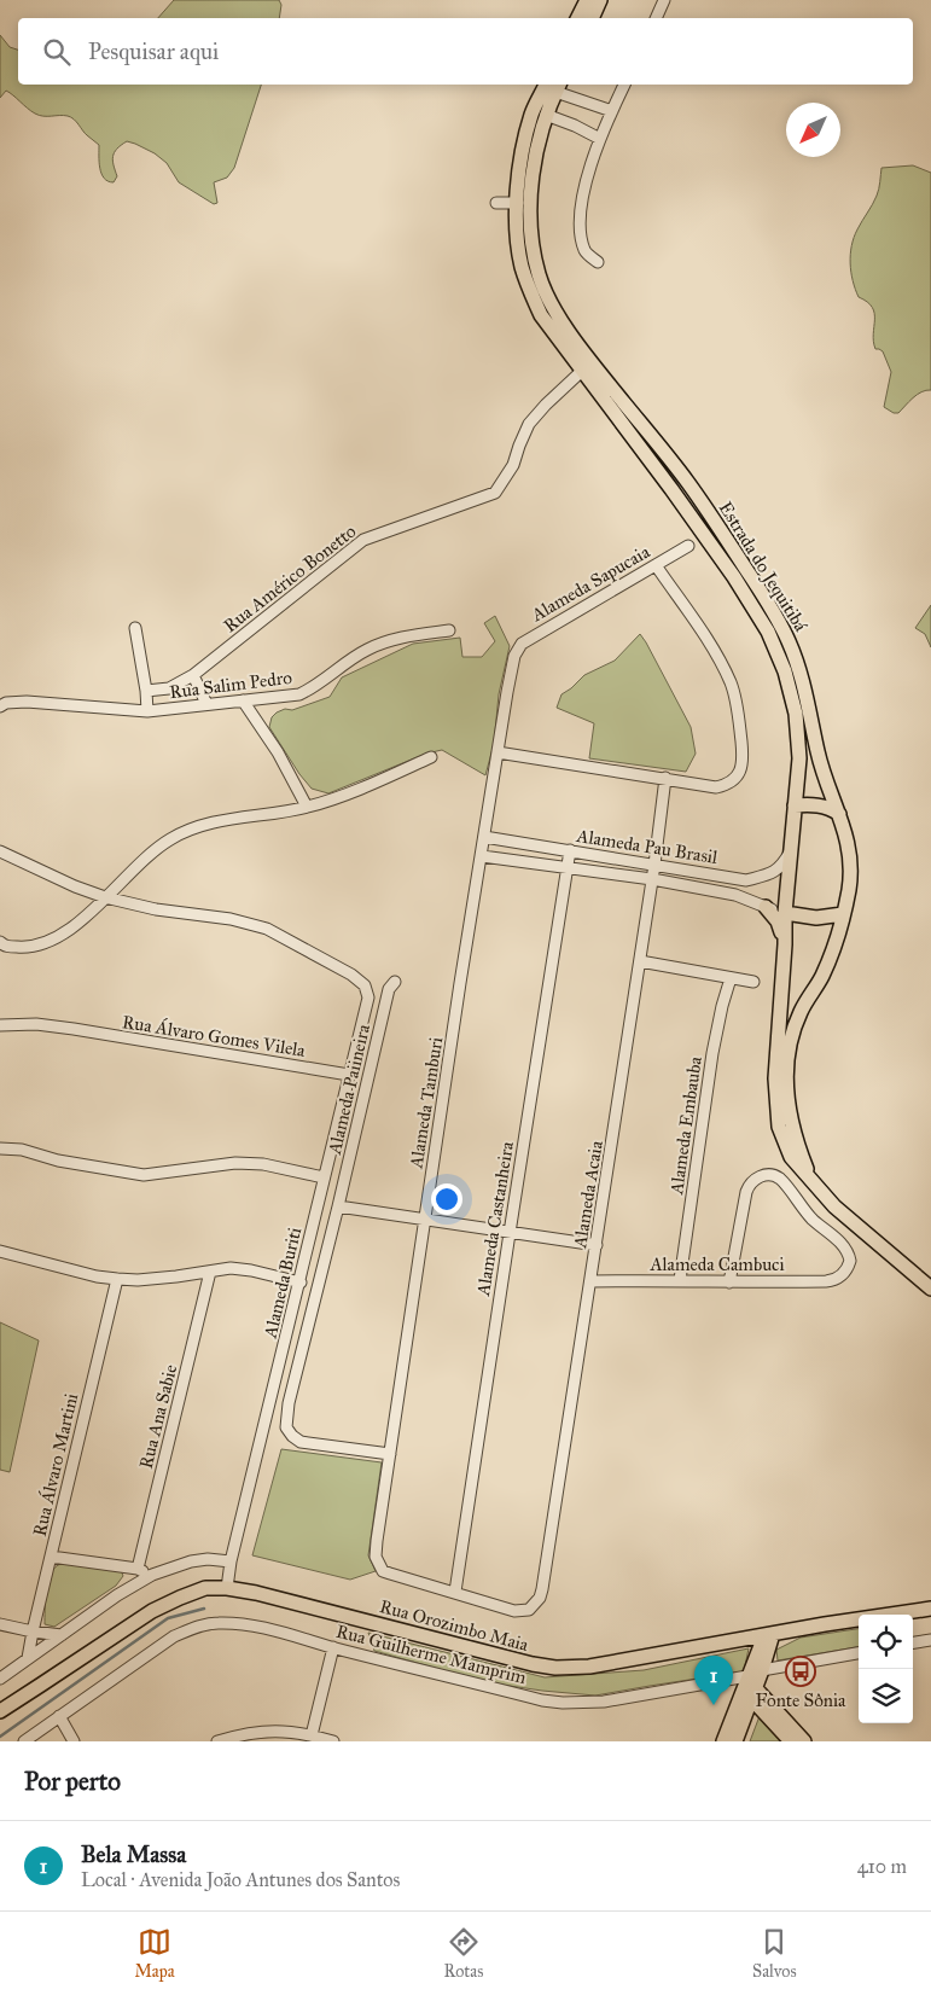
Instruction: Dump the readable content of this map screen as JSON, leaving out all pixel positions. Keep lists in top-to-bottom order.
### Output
{
  "streets": {
    "main road": ["Estrada do Jequitibá", "Rua Orozimbo Maia"],
    "street": [
      "Rua Américo Bonetto",
      "Alameda Sapucaia",
      "Rua Salim Pedro",
      "Alameda Pau Brasil",
      "Rua Álvaro Gomes Vilela",
      "Alameda Paiineira",
      "Alameda Tamburi",
      "Alameda Embauba",
      "Alameda Acaia",
      "Alameda Castanheira",
      "Alameda Cambuci",
      "Alameda Buriti",
      "Rua Ana Sabie",
      "Rua Álvaro Martini",
      "Rua Guilherme Mamprim"
    ]
  },
  "crossings": [
    ["Estrada do Jequitibá", "Rua Américo Bonetto"],
    ["Estrada do Jequitibá", "Alameda Pau Brasil"],
    ["Alameda Sapucaia", "Alameda Tamburi"],
    ["Alameda Pau Brasil", "Alameda Tamburi"],
    ["Alameda Pau Brasil", "Alameda Acaia"],
    ["Alameda Pau Brasil", "Alameda Castanheira"],
    ["Rua Álvaro Gomes Vilela", "Alameda Buriti"],
    ["Alameda Paiineira", "Alameda Tamburi"],
    ["Alameda Tamburi", "Alameda Acaia"],
    ["Alameda Tamburi", "Alameda Castanheira"],
    ["Alameda Embauba", "Alameda Cambuci"],
    ["Alameda Acaia", "Alameda Castanheira"],
    ["Alameda Acaia", "Alameda Cambuci"],
    ["Alameda Buriti", "Rua Orozimbo Maia"]
  ],
  "places": {
    "bus stop": ["Fonte Sônia"]
  },
  "north": "bottom left",
  "page": {
    "search": "Pesquisar aqui",
    "pins": "1",
    "heading": "Por perto",
    "list": [
      {
        "mark": "1",
        "name": "Bela Massa",
        "note": "Local · Avenida João Antunes dos Santos",
        "value": "410 m"
      }
    ],
    "nav": ["Mapa", "Rotas", "Salvos"]
  }
}
